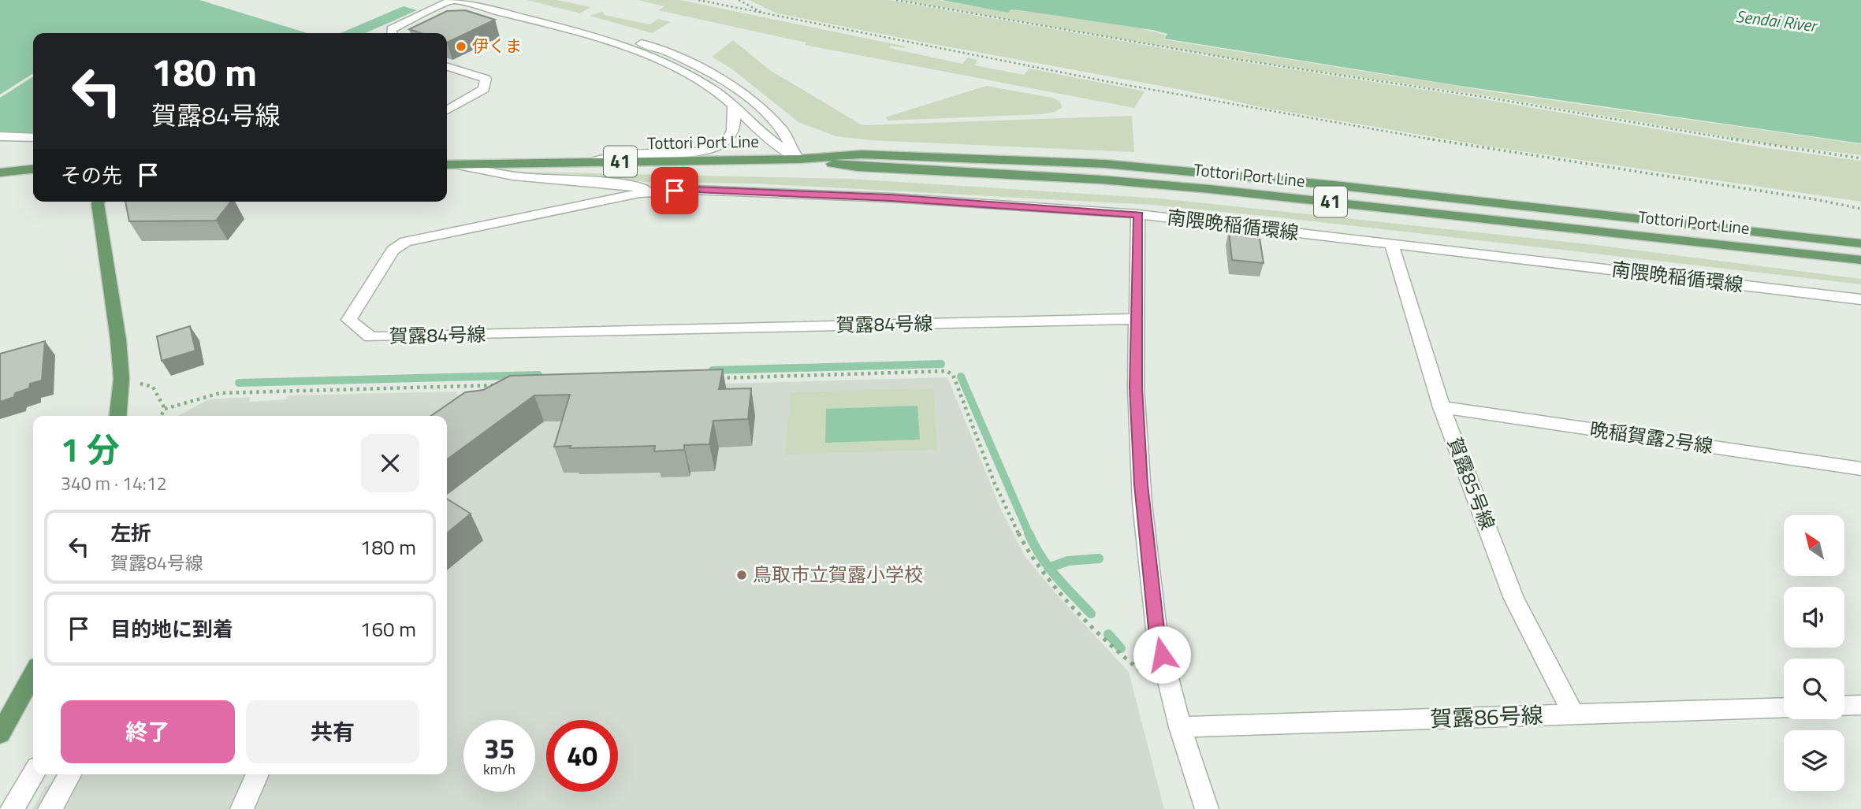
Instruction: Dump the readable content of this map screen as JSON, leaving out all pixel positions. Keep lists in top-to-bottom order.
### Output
{
  "streets": {
    "main road": ["Tottori Port Line", "41"],
    "street": [
      "南隈晩稲循環線",
      "賀露84号線",
      "晩稲賀露2号線",
      "賀露85号線",
      "賀露86号線"
    ]
  },
  "crossings": [
    ["南隈晩稲循環線", "賀露84号線"],
    ["南隈晩稲循環線", "賀露85号線"],
    ["南隈晩稲循環線", "賀露86号線"],
    ["晩稲賀露2号線", "賀露85号線"],
    ["賀露85号線", "賀露86号線"]
  ],
  "water": ["Sendai River"],
  "places": ["伊くま", "鳥取市立賀露小学校"],
  "north": "top left",
  "page": {
    "turn": ["180 m", "賀露84号線"],
    "then": "その先",
    "heading": ["1 分", "340 m · 14:12"],
    "list": [
      {
        "name": "左折",
        "note": "賀露84号線",
        "value": "180 m"
      },
      {
        "name": "目的地に到着",
        "value": "160 m"
      }
    ],
    "buttons": ["終了", "共有"],
    "speed": "35 km/h",
    "limit": "40"
  }
}
